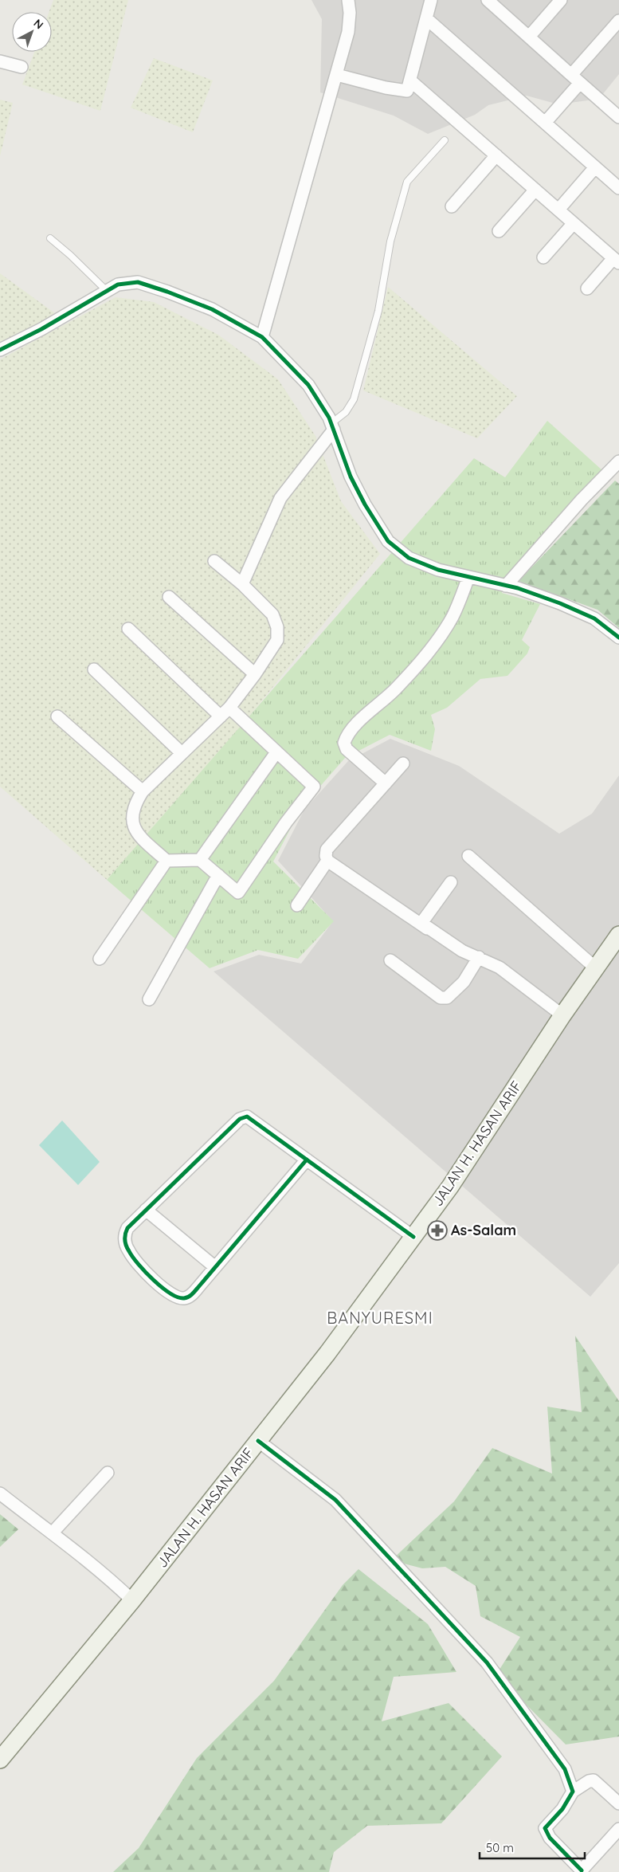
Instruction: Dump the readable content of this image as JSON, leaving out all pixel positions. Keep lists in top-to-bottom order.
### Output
{
  "streets": {
    "main road": ["JALAN H. HASAN ARIF"]
  },
  "districts": ["BANYURESMI"],
  "places": {
    "pharmacy": ["As-Salam"]
  },
  "scale_bar": "50 m",
  "north": "top right"
}
